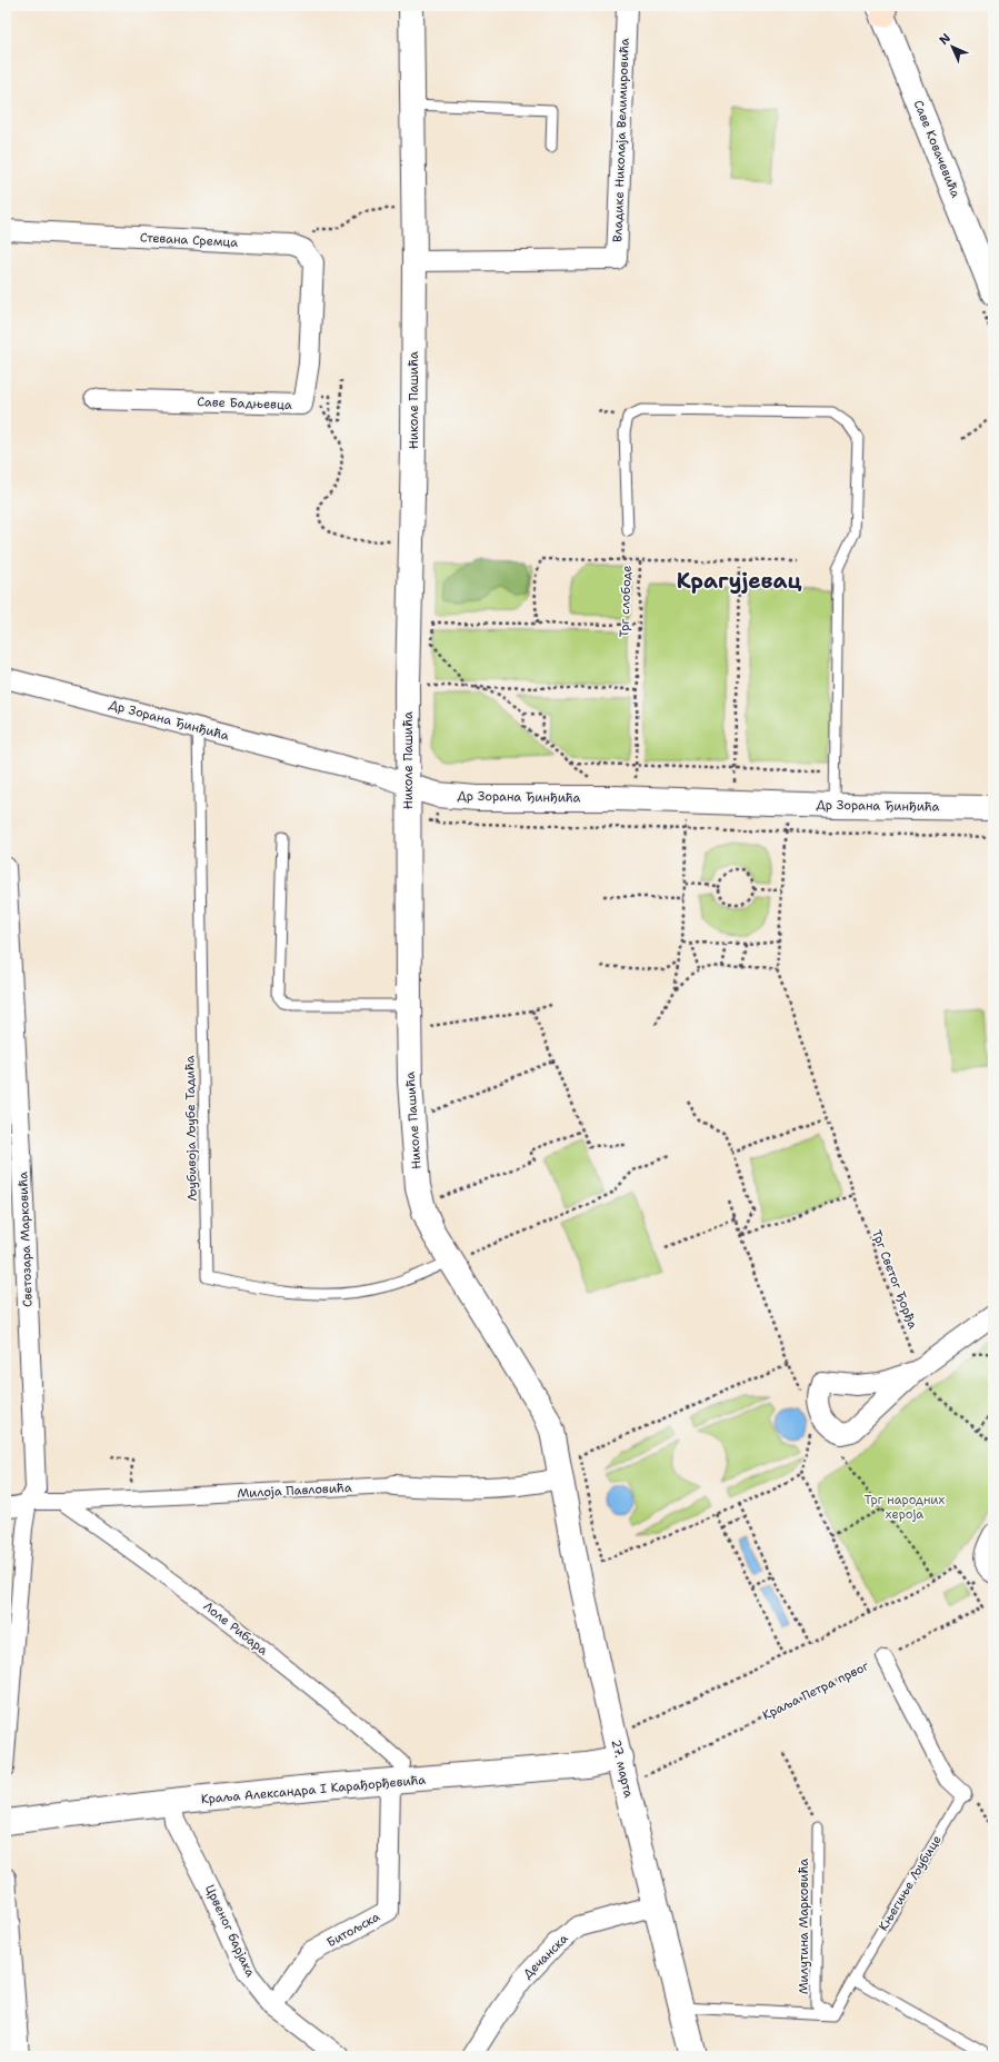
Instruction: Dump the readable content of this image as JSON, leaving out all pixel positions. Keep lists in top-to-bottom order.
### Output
{
  "streets": {
    "street": [
      "Владике Николаја Велимировића",
      "Саве Ковачевића",
      "Стевана Сремца",
      "Николе Пашића",
      "Саве Бадњевца",
      "Др Зорана Ђинђића",
      "Светозара Марковића",
      "Милоја Павловића",
      "Лоле Рибара",
      "27. марта",
      "Краља Александра I Карађорђевића",
      "Битољска",
      "Црвеног барјака",
      "Дечанска"
    ],
    "lane": ["Љубивоја Љубе Тадића", "Књегиње Љубице", "Милутина Марковића"],
    "path": ["Трг слободе", "Трг Светог Ђорђа", "Краља Петра првог"]
  },
  "crossings": [
    ["Владике Николаја Велимировића", "Николе Пашића"],
    ["Стевана Сремца", "Саве Бадњевца"],
    ["Николе Пашића", "Др Зорана Ђинђића"],
    ["Николе Пашића", "Љубивоја Љубе Тадића"],
    ["Николе Пашића", "Милоја Павловића"],
    ["Николе Пашића", "27. марта"],
    ["Трг слободе", "Др Зорана Ђинђића"],
    ["Др Зорана Ђинђића", "Љубивоја Љубе Тадића"],
    ["Светозара Марковића", "Милоја Павловића"],
    ["Милоја Павловића", "Лоле Рибара"],
    ["Милоја Павловића", "27. марта"],
    ["Лоле Рибара", "Краља Александра I Карађорђевића"],
    ["Лоле Рибара", "Битољска"],
    ["Краља Петра првог", "27. марта"],
    ["27. марта", "Краља Александра I Карађорђевића"],
    ["27. марта", "Дечанска"],
    ["Краља Александра I Карађорђевића", "Битољска"],
    ["Краља Александра I Карађорђевића", "Црвеног барјака"],
    ["Битољска", "Црвеног барјака"]
  ],
  "districts": ["Крагујевац"],
  "parks": ["Трг народних хероја"],
  "north": "top left"
}
